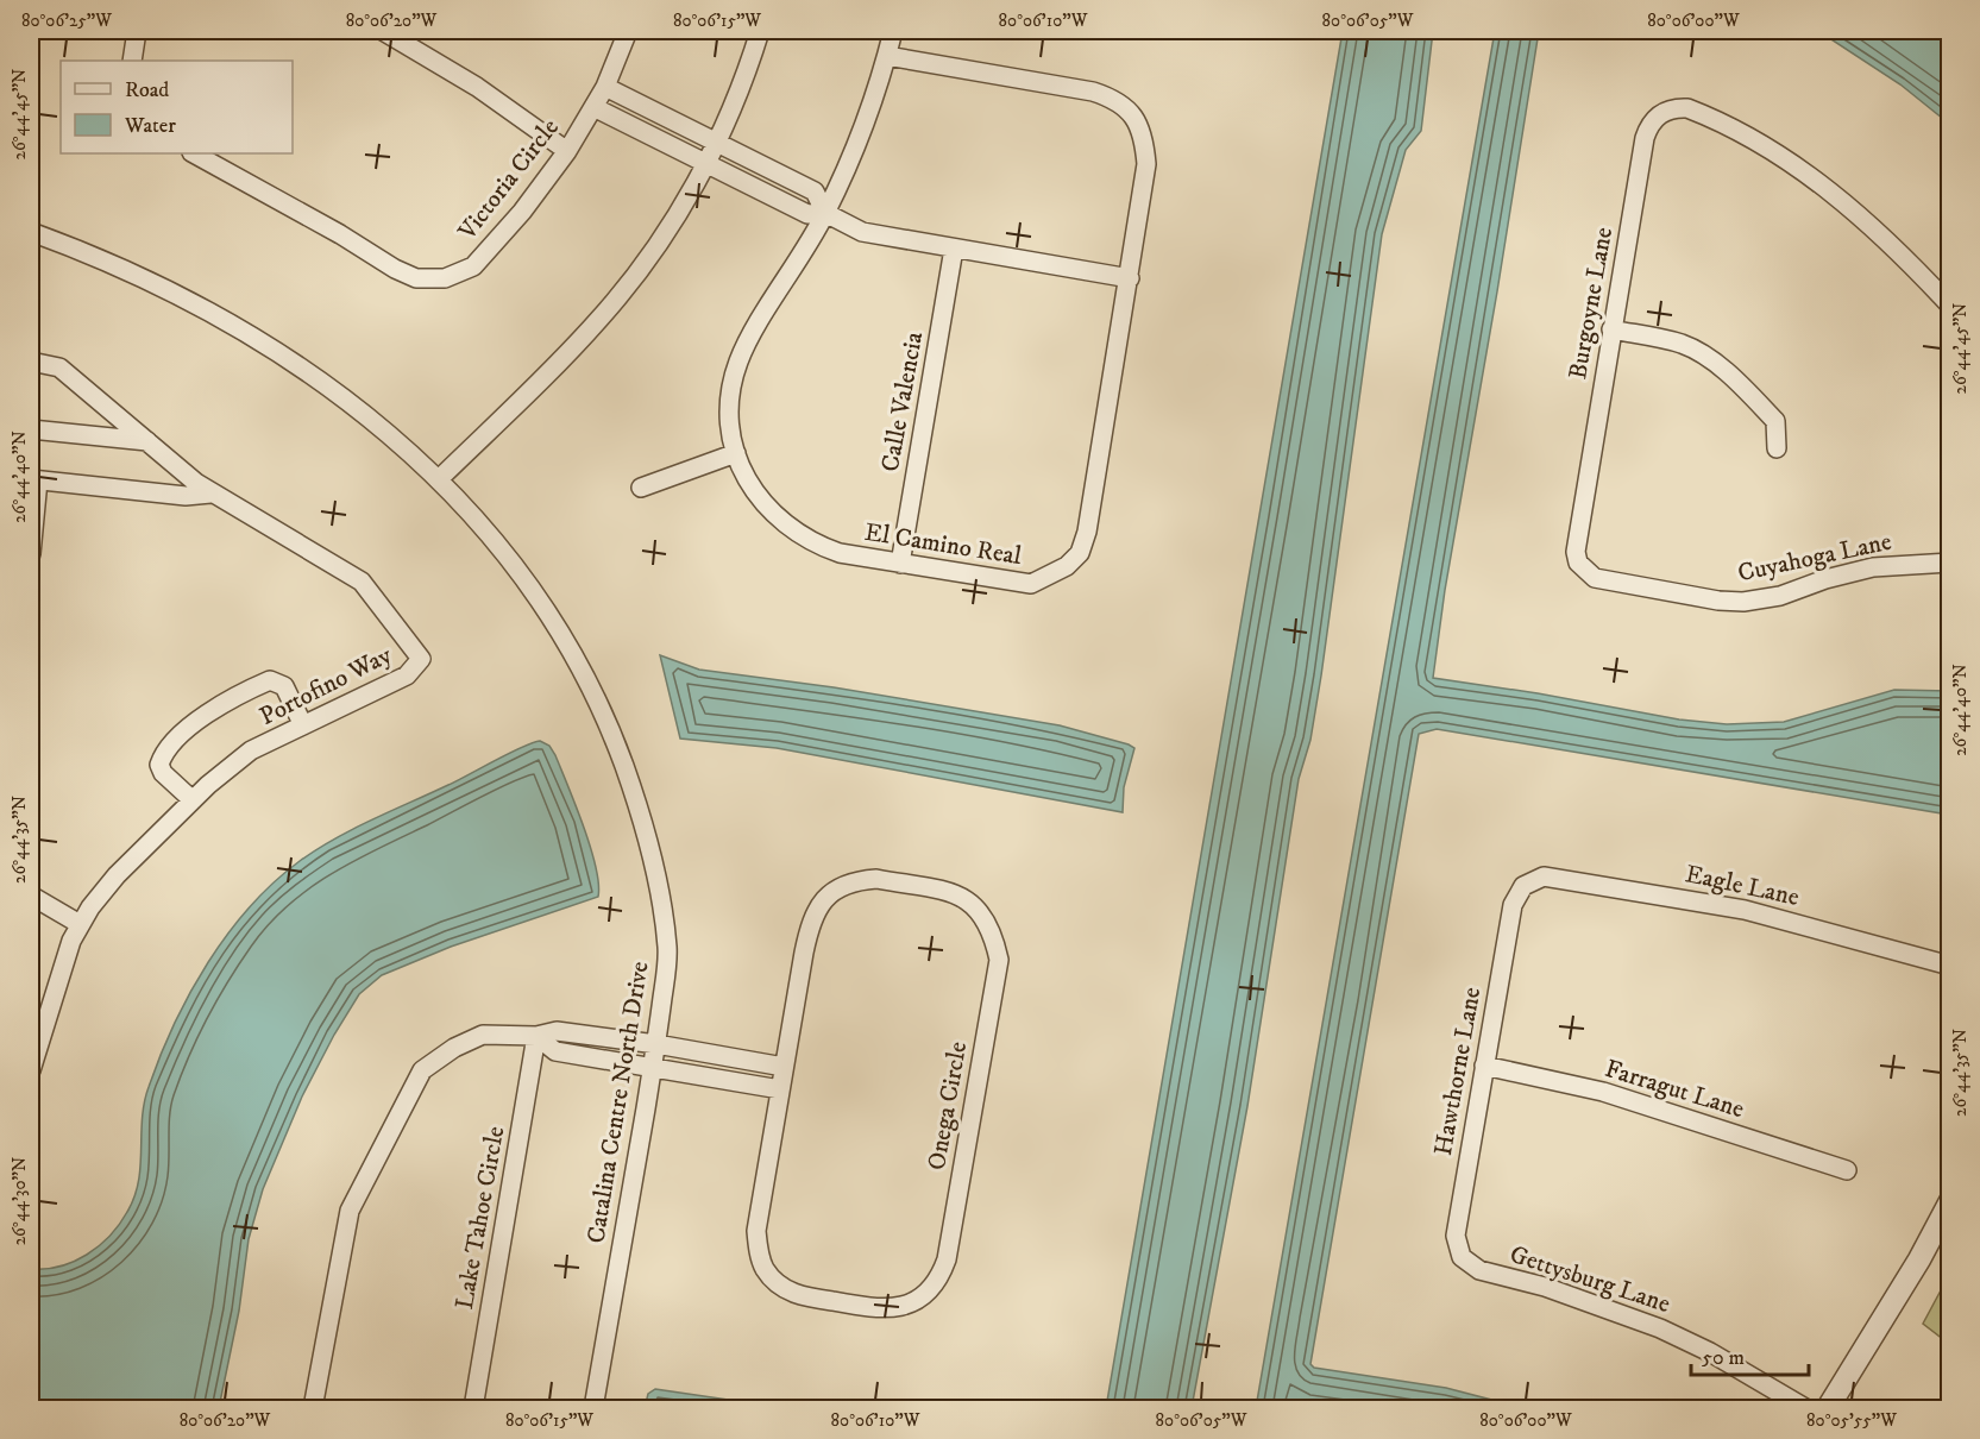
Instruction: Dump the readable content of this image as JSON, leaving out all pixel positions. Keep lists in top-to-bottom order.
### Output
{
  "streets": {
    "street": [
      "Victoria Circle",
      "Burgoyne Lane",
      "Calle Valencia",
      "El Camino Real",
      "Cuyahoga Lane",
      "Portofino Way",
      "Eagle Lane",
      "Hawthorne Lane",
      "Farragut Lane",
      "Catalina Centre North Drive",
      "Onega Circle",
      "Lake Tahoe Circle",
      "Gettysburg Lane"
    ]
  },
  "crossings": [
    ["Victoria Circle", "El Camino Real"],
    ["Burgoyne Lane", "Cuyahoga Lane"],
    ["Calle Valencia", "El Camino Real"],
    ["Eagle Lane", "Hawthorne Lane"],
    ["Hawthorne Lane", "Farragut Lane"],
    ["Hawthorne Lane", "Gettysburg Lane"]
  ],
  "legend": ["Road", "Water"],
  "scale_bar": "50 m",
  "coordinates": [
    "80°06'25\"W",
    "80°06'20\"W",
    "80°06'15\"W",
    "80°06'10\"W",
    "80°06'05\"W",
    "80°06'00\"W",
    "26°44'45\"N",
    "26°44'40\"N",
    "26°44'35\"N",
    "26°44'30\"N",
    "80°05'55\"W"
  ]
}
